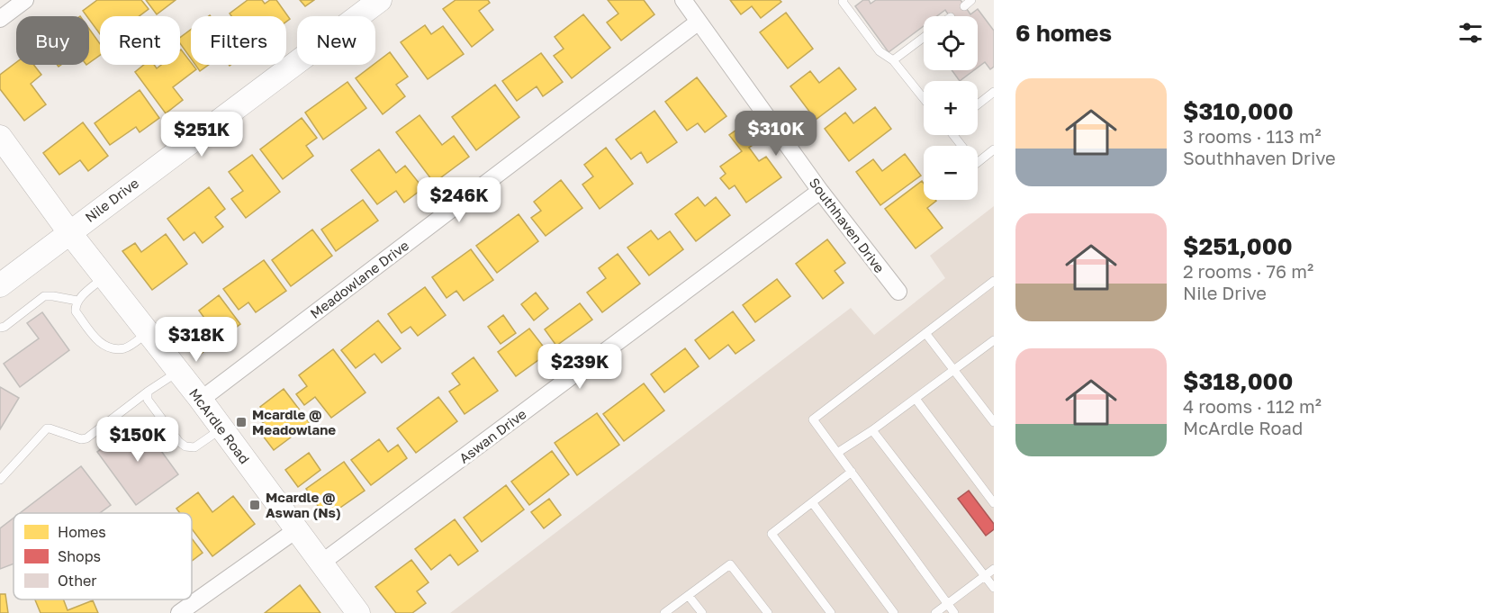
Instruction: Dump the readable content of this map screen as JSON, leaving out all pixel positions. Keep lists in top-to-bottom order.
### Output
{
  "streets": {
    "main road": ["Nile Drive", "McArdle Road"],
    "street": ["Southhaven Drive", "Meadowlane Drive", "Aswan Drive"]
  },
  "crossings": [
    ["Nile Drive", "McArdle Road"],
    ["Southhaven Drive", "Meadowlane Drive"],
    ["Southhaven Drive", "Aswan Drive"],
    ["Meadowlane Drive", "McArdle Road"],
    ["McArdle Road", "Aswan Drive"]
  ],
  "places": {
    "transit": ["Mcardle @ Meadowlane", "Mcardle @ Aswan (Ns)"]
  },
  "legend": ["Homes", "Shops", "Other"],
  "page": {
    "heading": "6 homes",
    "map_buttons": ["+", "−"],
    "chip": [
      "Buy",
      "Rent",
      "Filters",
      "New"
    ],
    "list": [
      {
        "name": "$310,000",
        "note": "3 rooms · 113 m² · Southhaven Drive"
      },
      {
        "name": "$251,000",
        "note": "2 rooms · 76 m² · Nile Drive"
      },
      {
        "name": "$318,000",
        "note": "4 rooms · 112 m² · McArdle Road"
      }
    ],
    "price": [
      "$310K",
      "$251K",
      "$246K",
      "$318K",
      "$239K",
      "$150K"
    ]
  }
}
